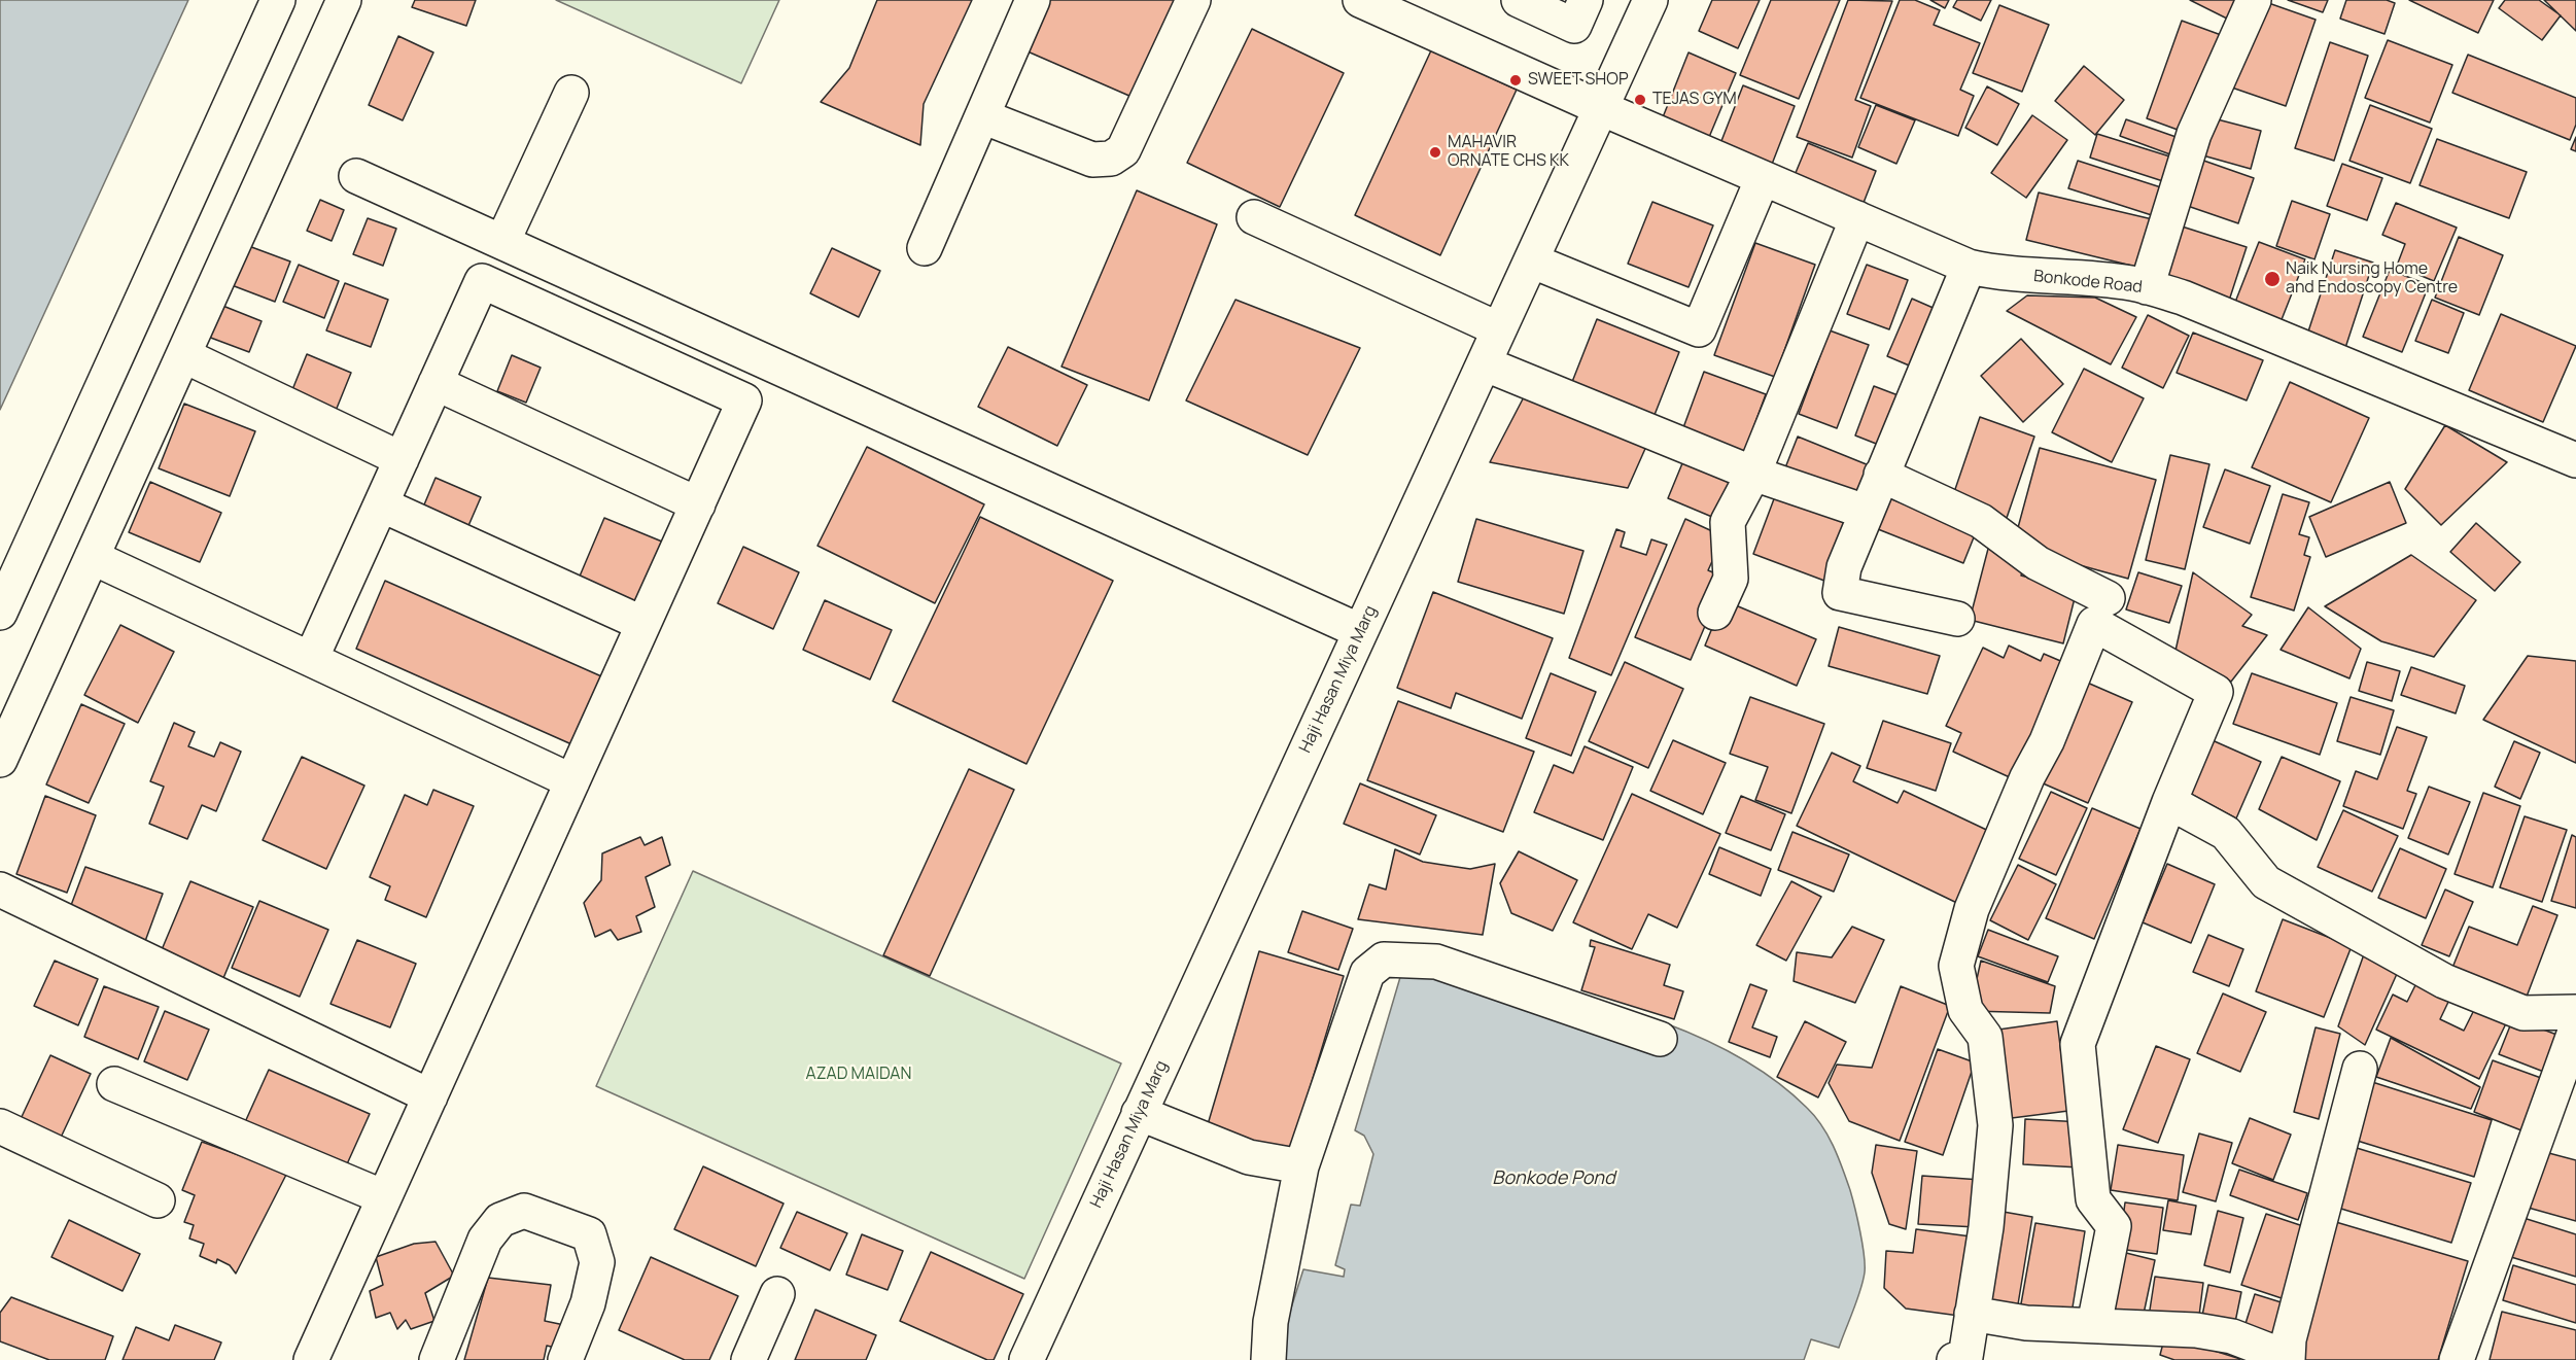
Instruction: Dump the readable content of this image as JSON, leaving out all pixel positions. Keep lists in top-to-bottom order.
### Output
{
  "streets": {
    "street": ["Bonkode Road", "Haji Hasan Miya Marg"]
  },
  "crossings": [
    ["Bonkode Road", "Haji Hasan Miya Marg"]
  ],
  "water": ["Bonkode Pond"],
  "parks": ["AZAD MAIDAN"],
  "places": [
    "SWEET SHOP",
    "TEJAS GYM",
    "MAHAVIR ORNATE CHS KK",
    "Naik Nursing Home and Endoscopy Centre"
  ]
}
